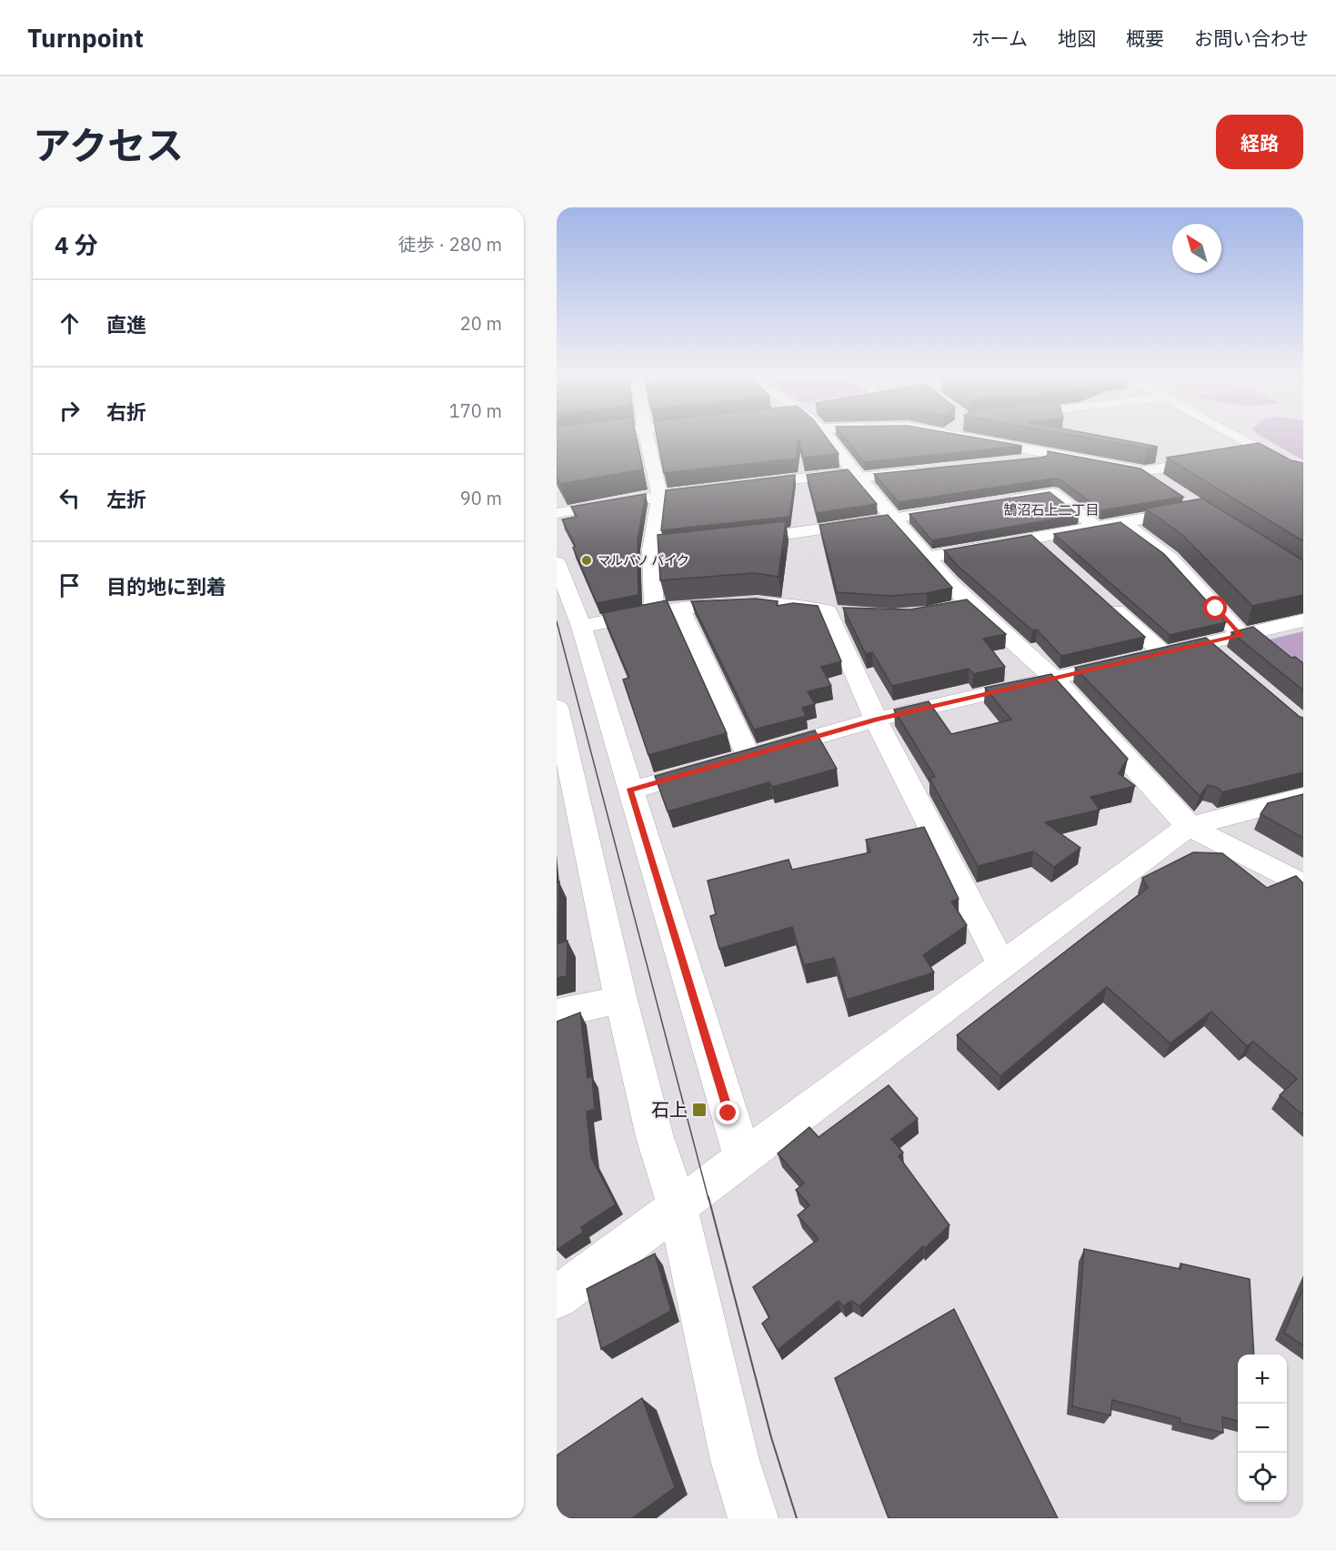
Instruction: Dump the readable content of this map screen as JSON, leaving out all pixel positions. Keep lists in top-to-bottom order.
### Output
{
  "districts": ["鵠沼石上二丁目"],
  "places": {
    "other": ["マルパソ バイク"],
    "transit": ["石上"]
  },
  "north": "top left",
  "page": {
    "header": "Turnpoint",
    "nav": [
      "ホーム",
      "地図",
      "概要",
      "お問い合わせ"
    ],
    "title": "アクセス",
    "buttons": "経路",
    "heading": ["4 分", "徒歩 · 280 m"],
    "list": [
      ["直進", "20 m"],
      ["右折", "170 m"],
      ["左折", "90 m"],
      "目的地に到着"
    ],
    "map_buttons": ["+", "−"]
  }
}
